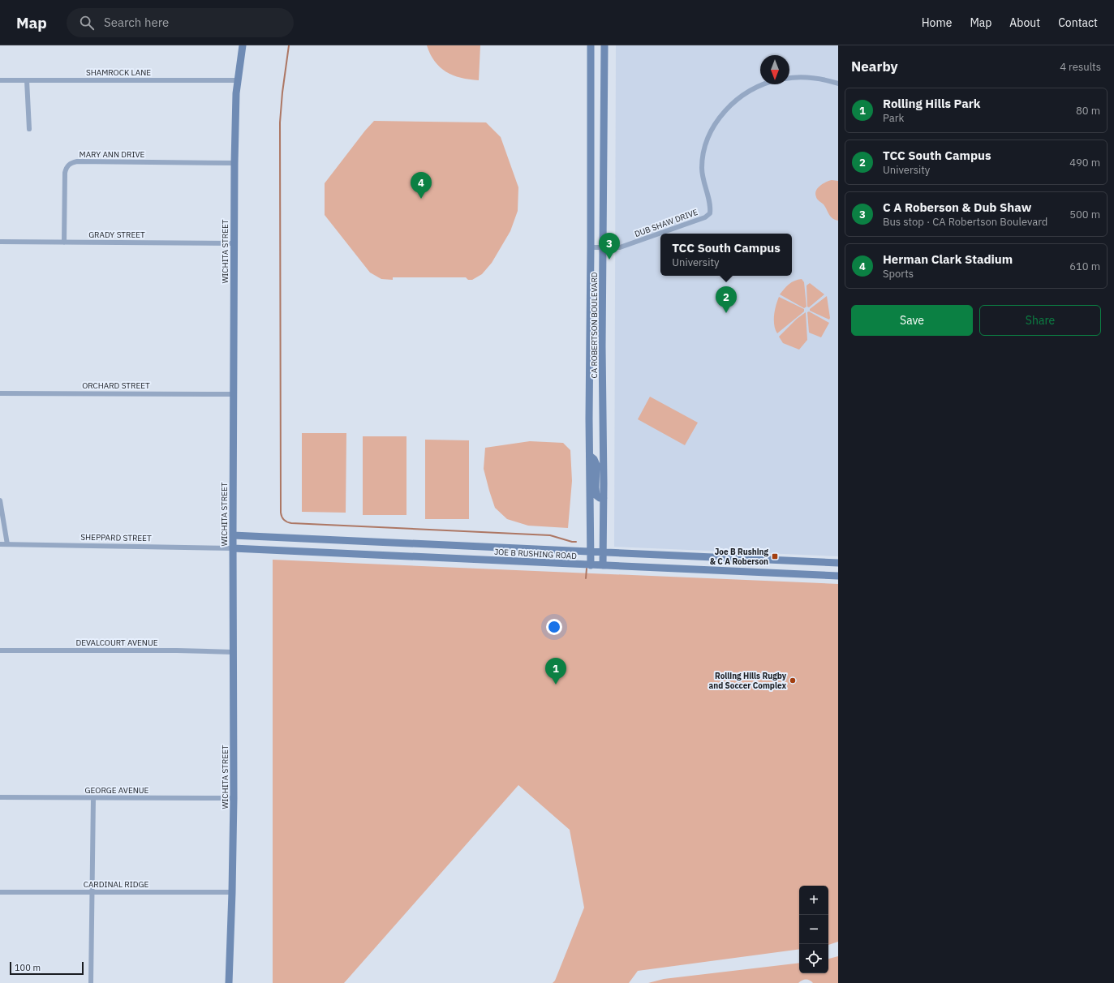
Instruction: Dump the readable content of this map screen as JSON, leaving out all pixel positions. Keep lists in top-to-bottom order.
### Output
{
  "streets": {
    "street": [
      "SHAMROCK LANE",
      "MARY ANN DRIVE",
      "DUB SHAW DRIVE",
      "GRADY STREET",
      "WICHITA STREET",
      "CA ROBERTSON BOULEVARD",
      "ORCHARD STREET",
      "SHEPPARD STREET",
      "JOE B RUSHING ROAD",
      "DEVALCOURT AVENUE",
      "GEORGE AVENUE",
      "CARDINAL RIDGE"
    ]
  },
  "crossings": [
    ["SHAMROCK LANE", "WICHITA STREET"],
    ["MARY ANN DRIVE", "GRADY STREET"],
    ["MARY ANN DRIVE", "WICHITA STREET"],
    ["DUB SHAW DRIVE", "CA ROBERTSON BOULEVARD"],
    ["GRADY STREET", "WICHITA STREET"],
    ["WICHITA STREET", "ORCHARD STREET"],
    ["WICHITA STREET", "SHEPPARD STREET"],
    ["WICHITA STREET", "JOE B RUSHING ROAD"],
    ["WICHITA STREET", "DEVALCOURT AVENUE"],
    ["WICHITA STREET", "GEORGE AVENUE"],
    ["WICHITA STREET", "CARDINAL RIDGE"],
    ["CA ROBERTSON BOULEVARD", "JOE B RUSHING ROAD"],
    ["SHEPPARD STREET", "JOE B RUSHING ROAD"]
  ],
  "places": {
    "transit": ["Joe B Rushing & C A Roberson"],
    "other": ["Rolling Hills Rugby and Soccer Complex"]
  },
  "scale_bar": "100 m",
  "north": "bottom",
  "page": {
    "header": "Map",
    "search": "Search here",
    "nav": [
      "Home",
      "Map",
      "About",
      "Contact"
    ],
    "heading": ["Nearby", "4 results"],
    "list": [
      {
        "mark": "1",
        "name": "Rolling Hills Park",
        "note": "Park",
        "value": "80 m"
      },
      {
        "mark": "2",
        "name": "TCC South Campus",
        "note": "University",
        "value": "490 m"
      },
      {
        "mark": "3",
        "name": "C A Roberson & Dub Shaw",
        "note": "Bus stop · CA Robertson Boulevard",
        "value": "500 m"
      },
      {
        "mark": "4",
        "name": "Herman Clark Stadium",
        "note": "Sports",
        "value": "610 m"
      }
    ],
    "pins": [
      "4",
      "3",
      "2",
      "1"
    ],
    "popup": ["TCC South Campus", "University"],
    "buttons": ["Save", "Share"],
    "map_buttons": ["+", "−"],
    "scale": "100 m"
  }
}
